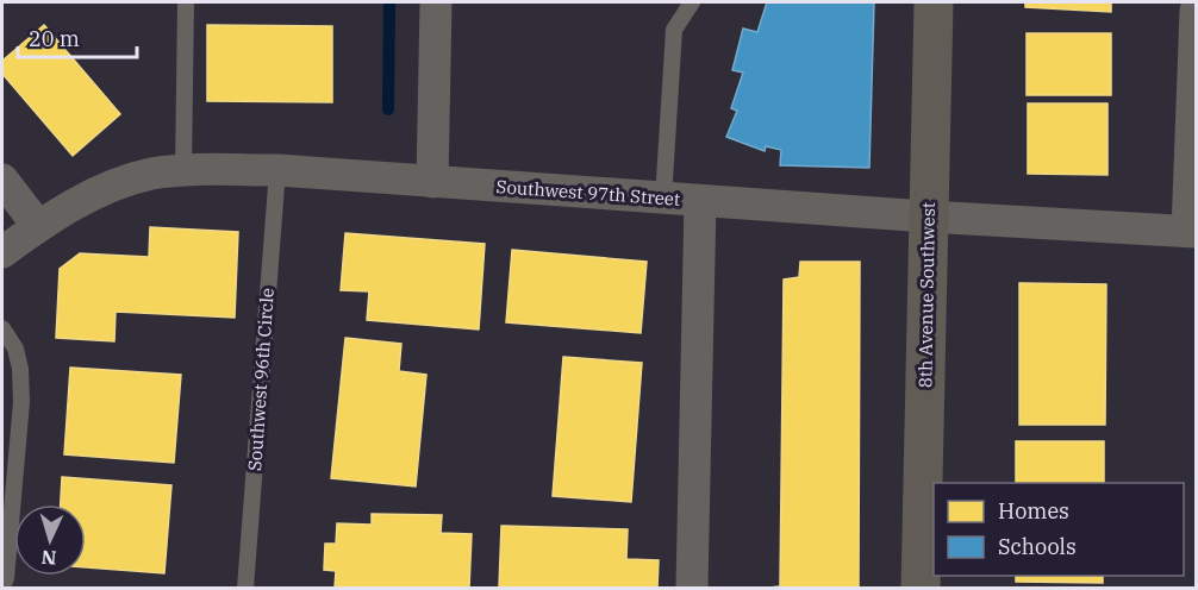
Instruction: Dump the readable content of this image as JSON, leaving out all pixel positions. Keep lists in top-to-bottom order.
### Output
{
  "streets": {
    "street": ["Southwest 97th Street", "8th Avenue Southwest"],
    "lane": ["Southwest 96th Circle"]
  },
  "crossings": [
    ["Southwest 97th Street", "8th Avenue Southwest"],
    ["Southwest 97th Street", "Southwest 96th Circle"]
  ],
  "legend": ["Homes", "Schools"],
  "scale_bar": "20 m",
  "north": "bottom"
}
